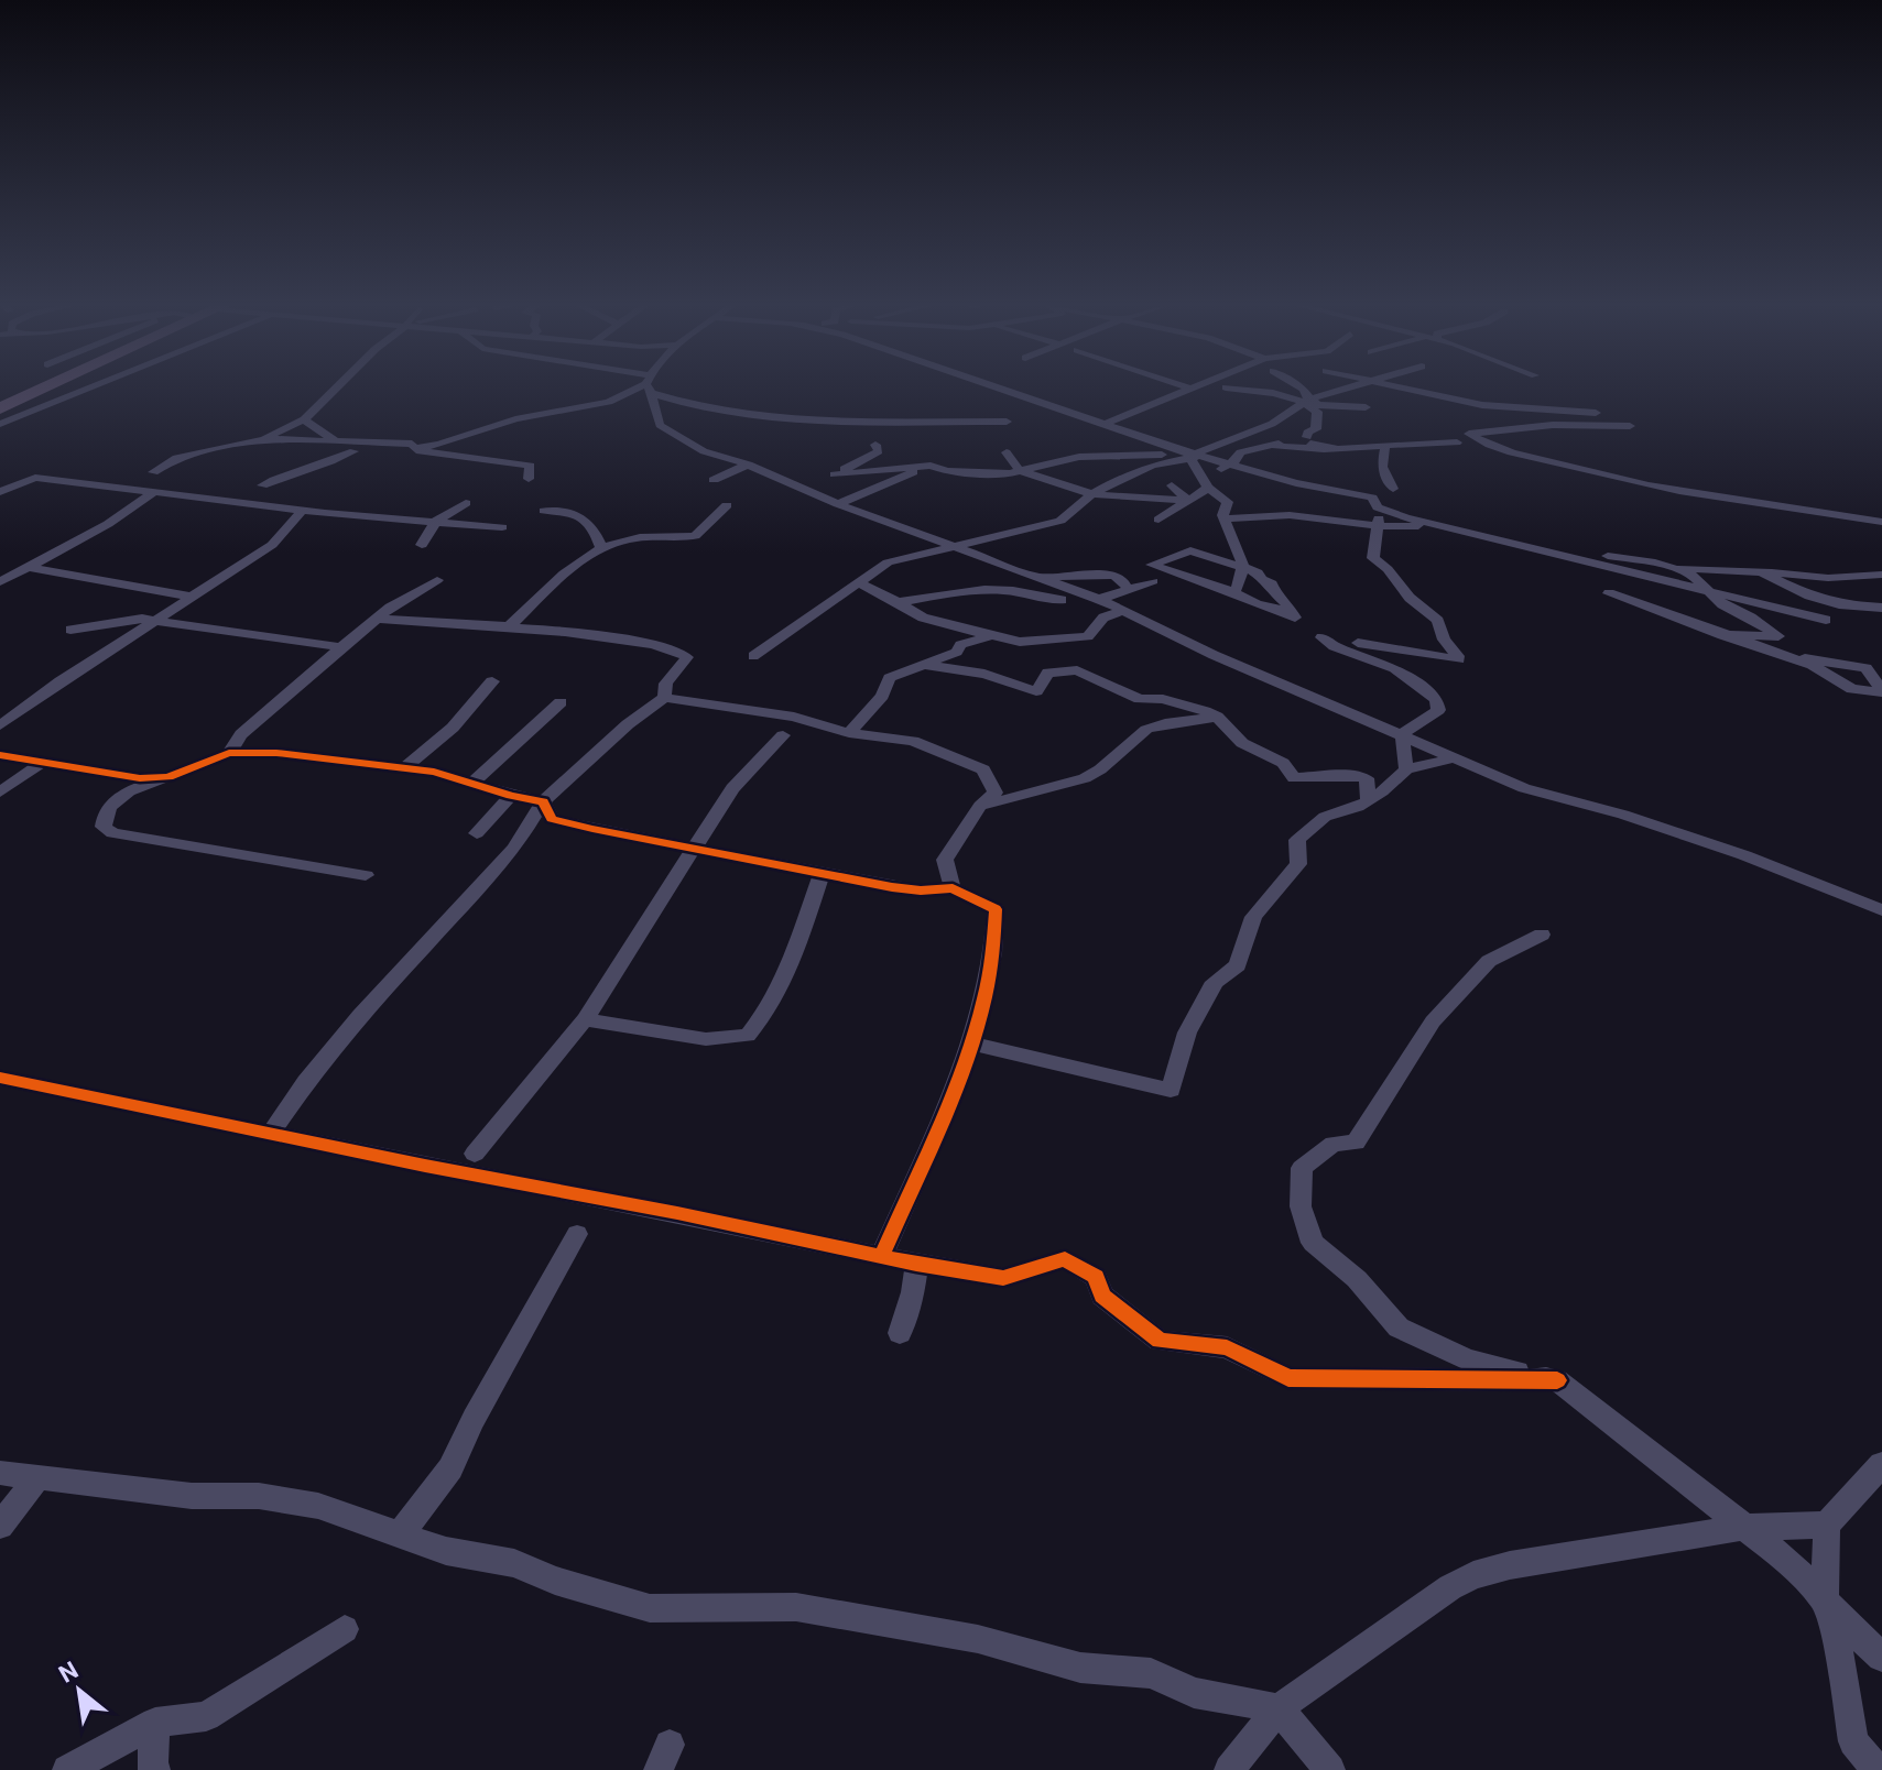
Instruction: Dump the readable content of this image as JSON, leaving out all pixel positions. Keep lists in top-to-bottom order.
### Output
{
  "north": "top left"
}
